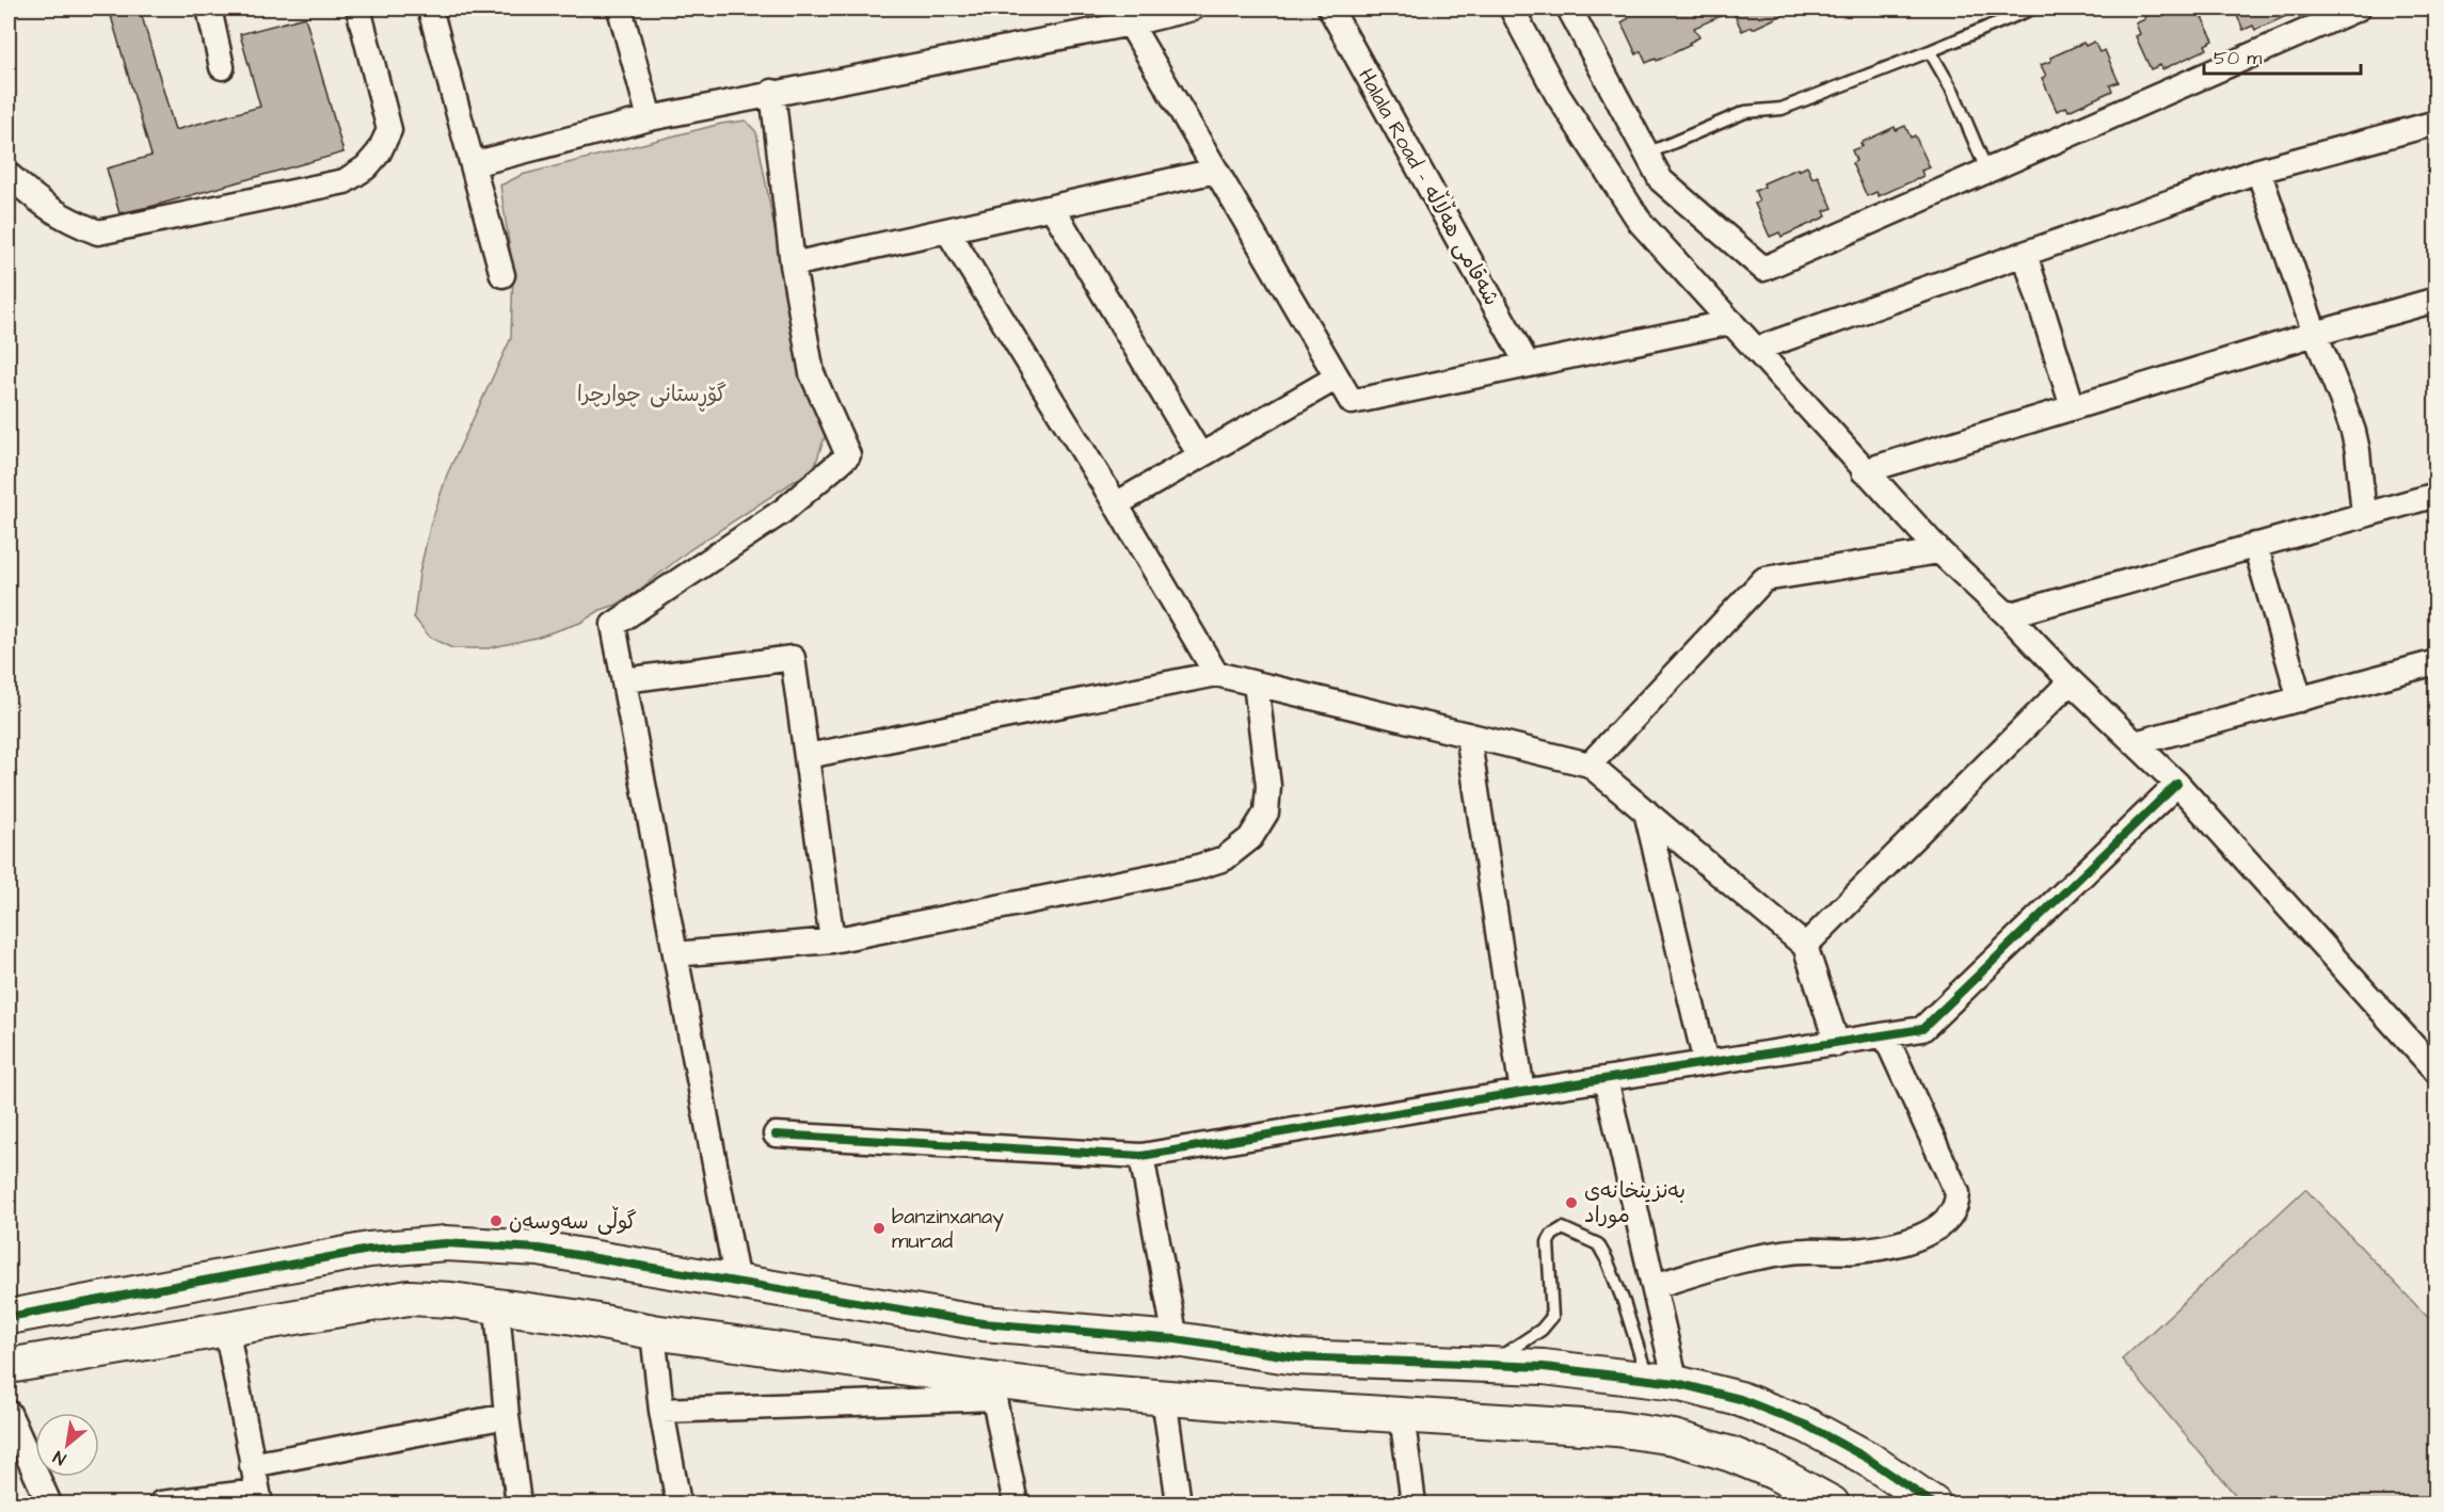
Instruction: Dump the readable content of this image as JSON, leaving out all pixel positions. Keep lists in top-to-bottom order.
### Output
{
  "streets": {
    "street": ["Halala Road - شەقامی هەڵاڵە"]
  },
  "parks": ["گۆڕستانی چوارچرا"],
  "places": ["بەنزینخانەی موراد", "گوڵی سەوسەن", "banzinxanay murad"],
  "scale_bar": "50 m",
  "north": "bottom left"
}
